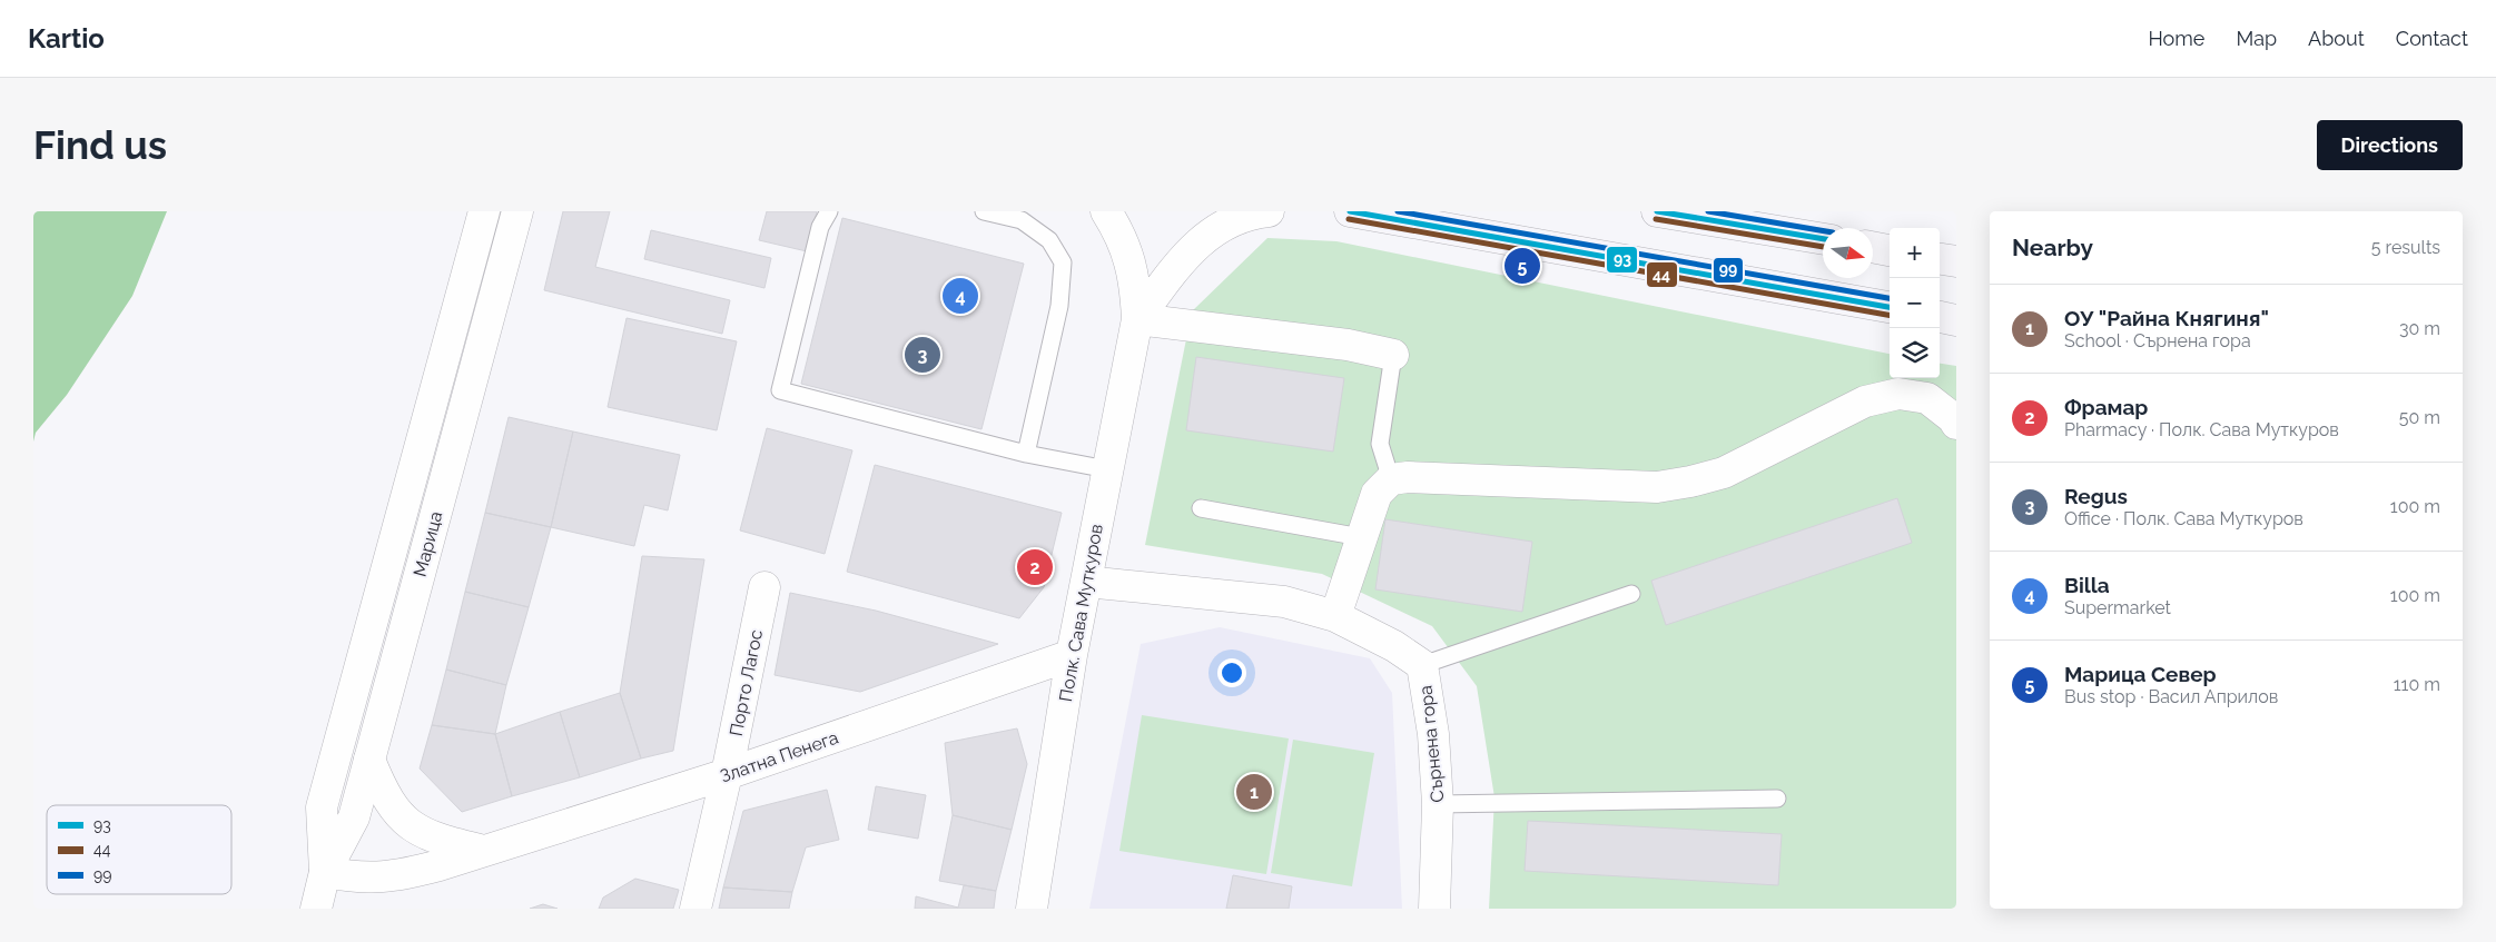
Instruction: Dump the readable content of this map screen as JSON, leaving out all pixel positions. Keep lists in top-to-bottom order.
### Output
{
  "streets": {
    "street": [
      "Марица",
      "Полк. Сава Муткуров",
      "Порто Лагос",
      "Сърнена гора",
      "Златна Пенега"
    ]
  },
  "crossings": [
    ["Марица", "Златна Пенега"],
    ["Полк. Сава Муткуров", "Сърнена гора"],
    ["Полк. Сава Муткуров", "Златна Пенега"],
    ["Порто Лагос", "Златна Пенега"]
  ],
  "lines": ["transit line 93", "transit line 99", "transit line 44"],
  "legend": ["93", "44", "99"],
  "north": "right",
  "page": {
    "header": "Kartio",
    "nav": [
      "Home",
      "Map",
      "About",
      "Contact"
    ],
    "buttons": "Directions",
    "title": "Find us",
    "heading": ["Nearby", "5 results"],
    "map_buttons": ["+", "−"],
    "pins": [
      "5",
      "4",
      "3",
      "2",
      "1"
    ],
    "list": [
      {
        "mark": "1",
        "name": "ОУ \"Райна Княгиня\"",
        "note": "School · Сърнена гора",
        "value": "30 m"
      },
      {
        "mark": "2",
        "name": "Фрамар",
        "note": "Pharmacy · Полк. Сава Муткуров",
        "value": "50 m"
      },
      {
        "mark": "3",
        "name": "Regus",
        "note": "Office · Полк. Сава Муткуров",
        "value": "100 m"
      },
      {
        "mark": "4",
        "name": "Billa",
        "note": "Supermarket",
        "value": "100 m"
      },
      {
        "mark": "5",
        "name": "Марица Север",
        "note": "Bus stop · Васил Априлов",
        "value": "110 m"
      }
    ]
  }
}
